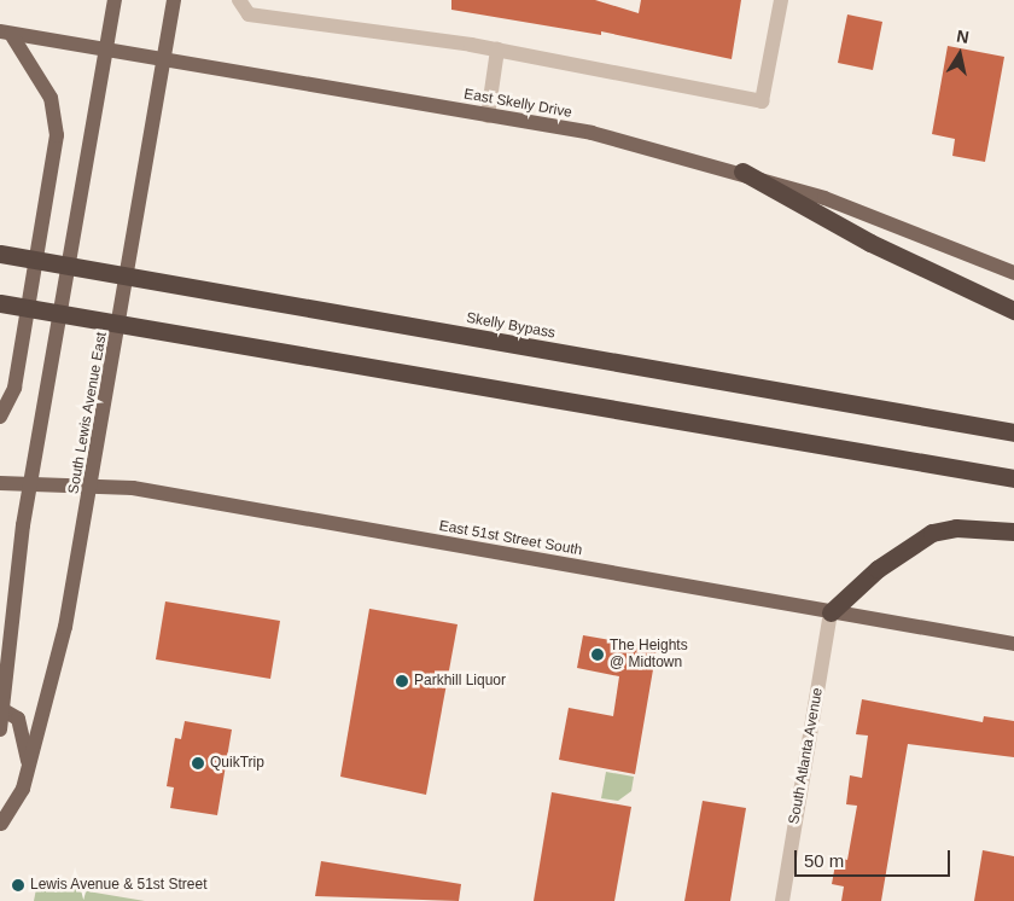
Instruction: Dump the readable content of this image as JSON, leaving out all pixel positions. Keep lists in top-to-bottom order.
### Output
{
  "streets": {
    "highway": ["Skelly Bypass"],
    "main road": ["East Skelly Drive", "South Lewis Avenue East", "East 51st Street South"],
    "street": ["South Atlanta Avenue"]
  },
  "crossings": [
    ["East Skelly Drive", "South Lewis Avenue East"],
    ["South Lewis Avenue East", "East 51st Street South"],
    ["East 51st Street South", "South Atlanta Avenue"]
  ],
  "places": [
    "The Heights @ Midtown",
    "Parkhill Liquor",
    "QuikTrip",
    "Lewis Avenue & 51st Street"
  ],
  "scale_bar": "50 m",
  "north": "top"
}
